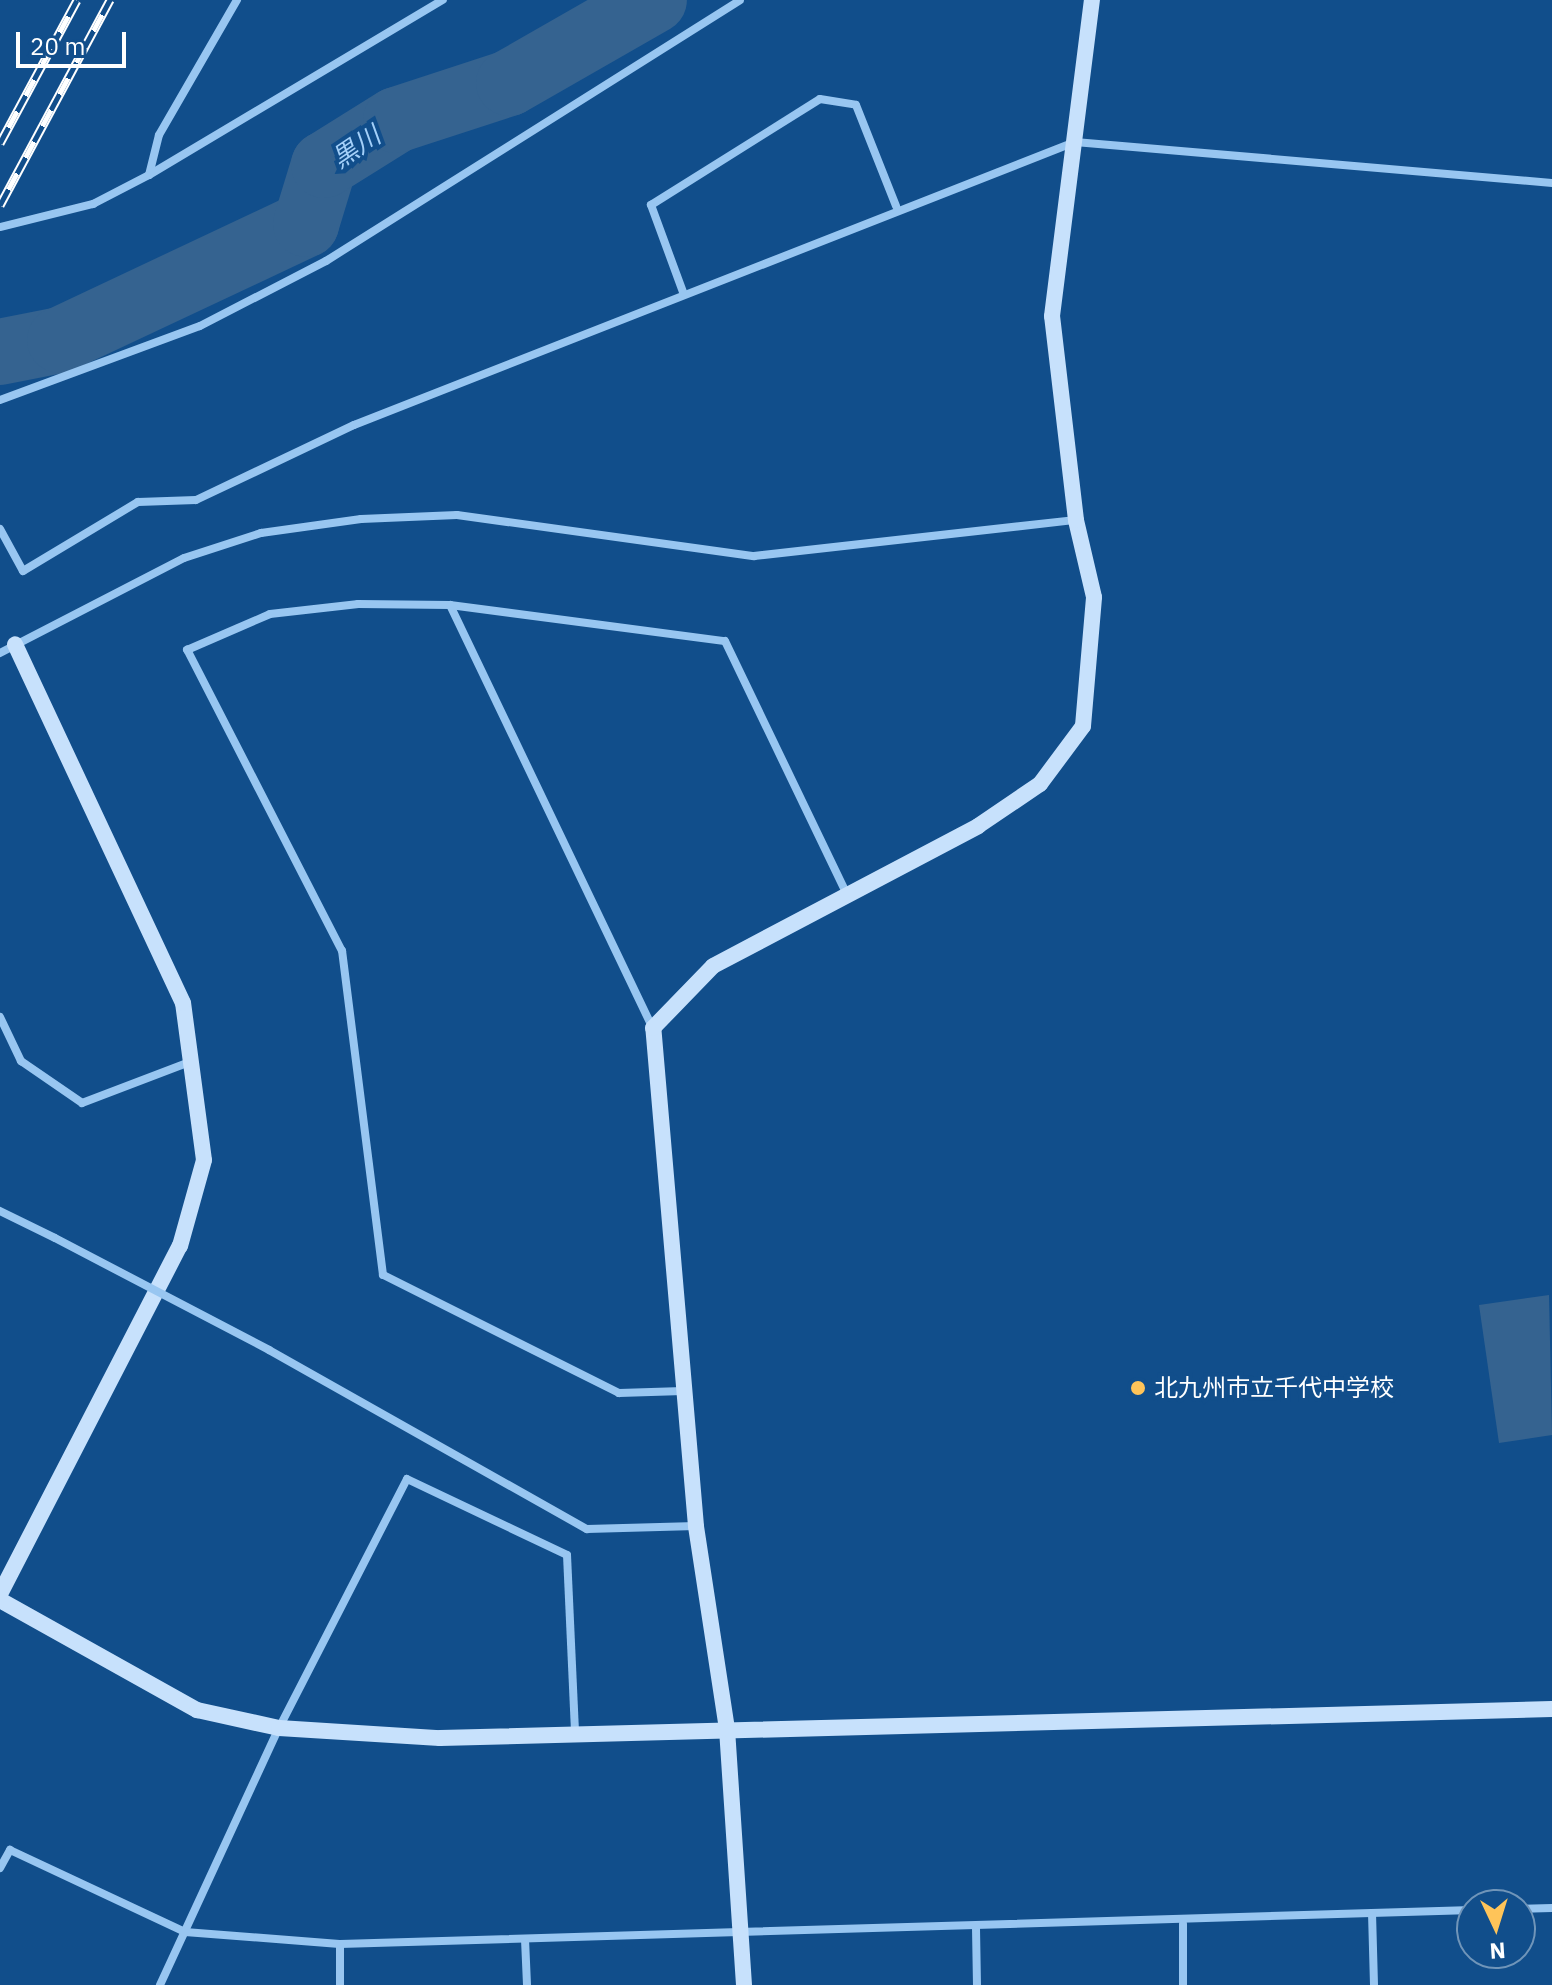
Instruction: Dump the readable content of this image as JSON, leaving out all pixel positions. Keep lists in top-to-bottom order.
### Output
{
  "water": ["黒川"],
  "places": ["北九州市立千代中学校"],
  "scale_bar": "20 m",
  "north": "bottom"
}
